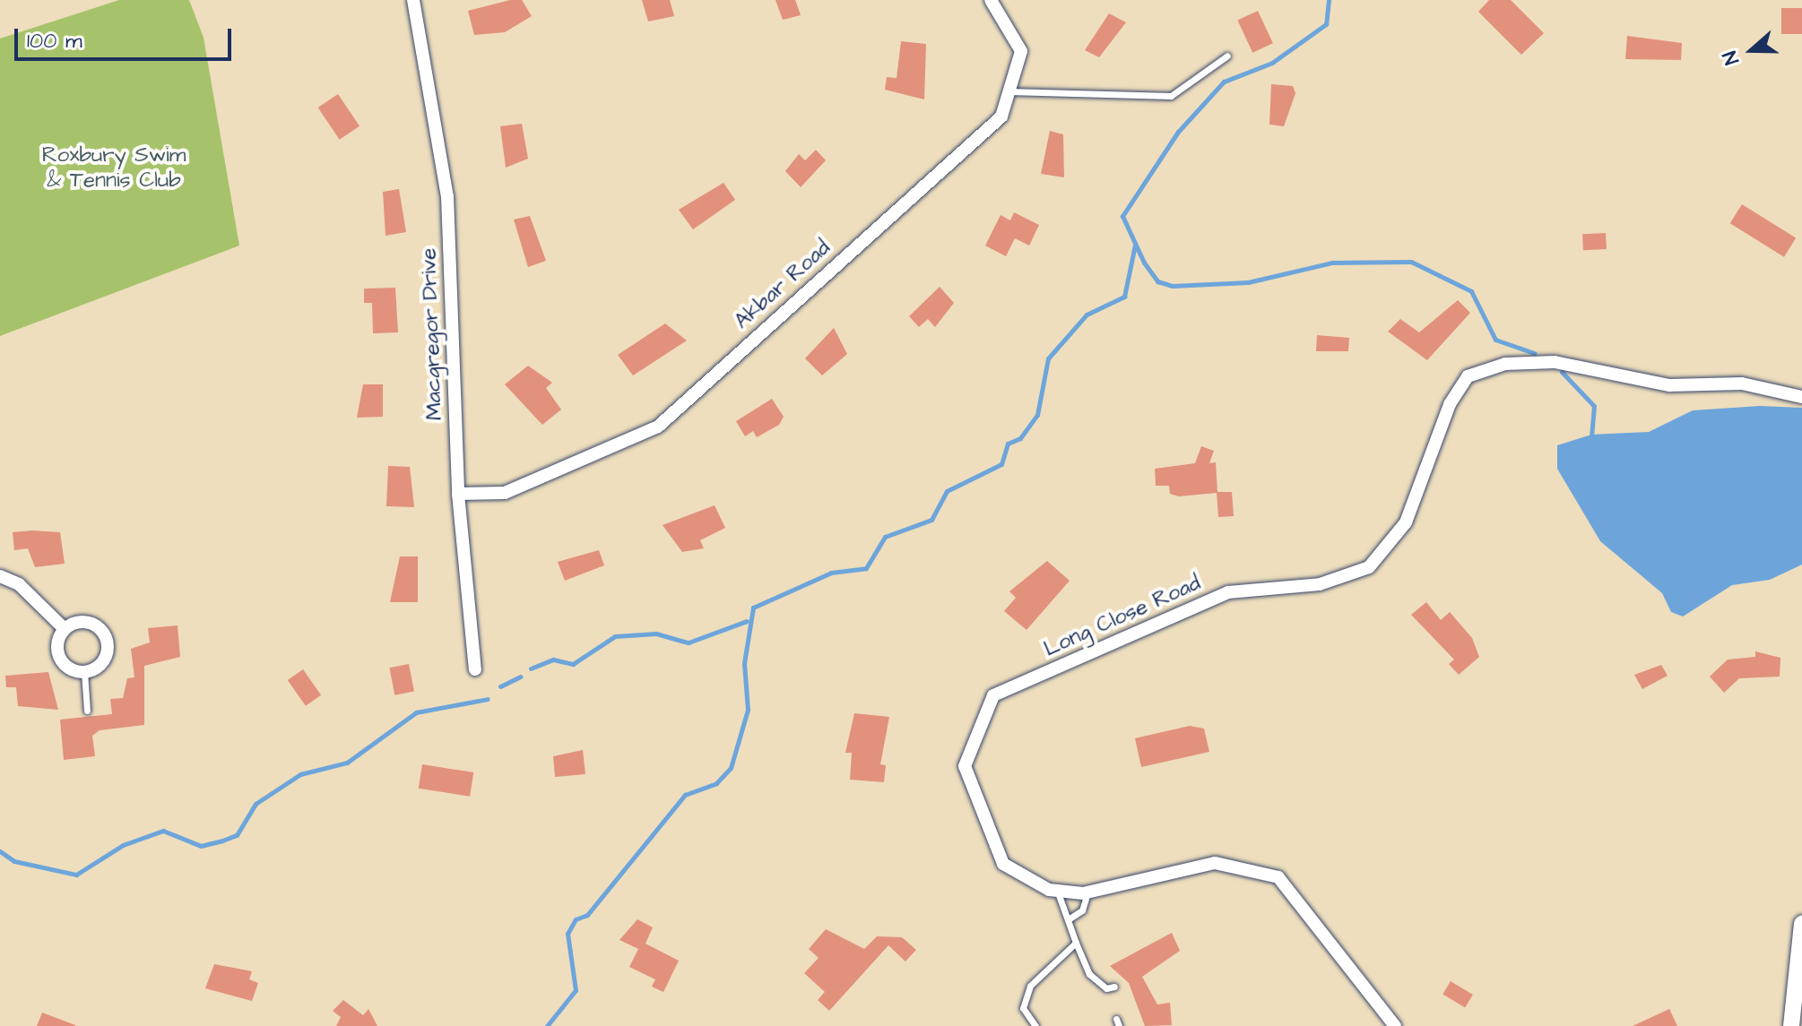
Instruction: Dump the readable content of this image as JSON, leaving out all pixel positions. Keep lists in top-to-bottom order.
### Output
{
  "streets": {
    "street": ["Akbar Road", "Macgregor Drive", "Long Close Road"]
  },
  "crossings": [
    ["Akbar Road", "Macgregor Drive"]
  ],
  "parks": ["Roxbury Swim & Tennis Club"],
  "scale_bar": "100 m",
  "north": "left"
}
